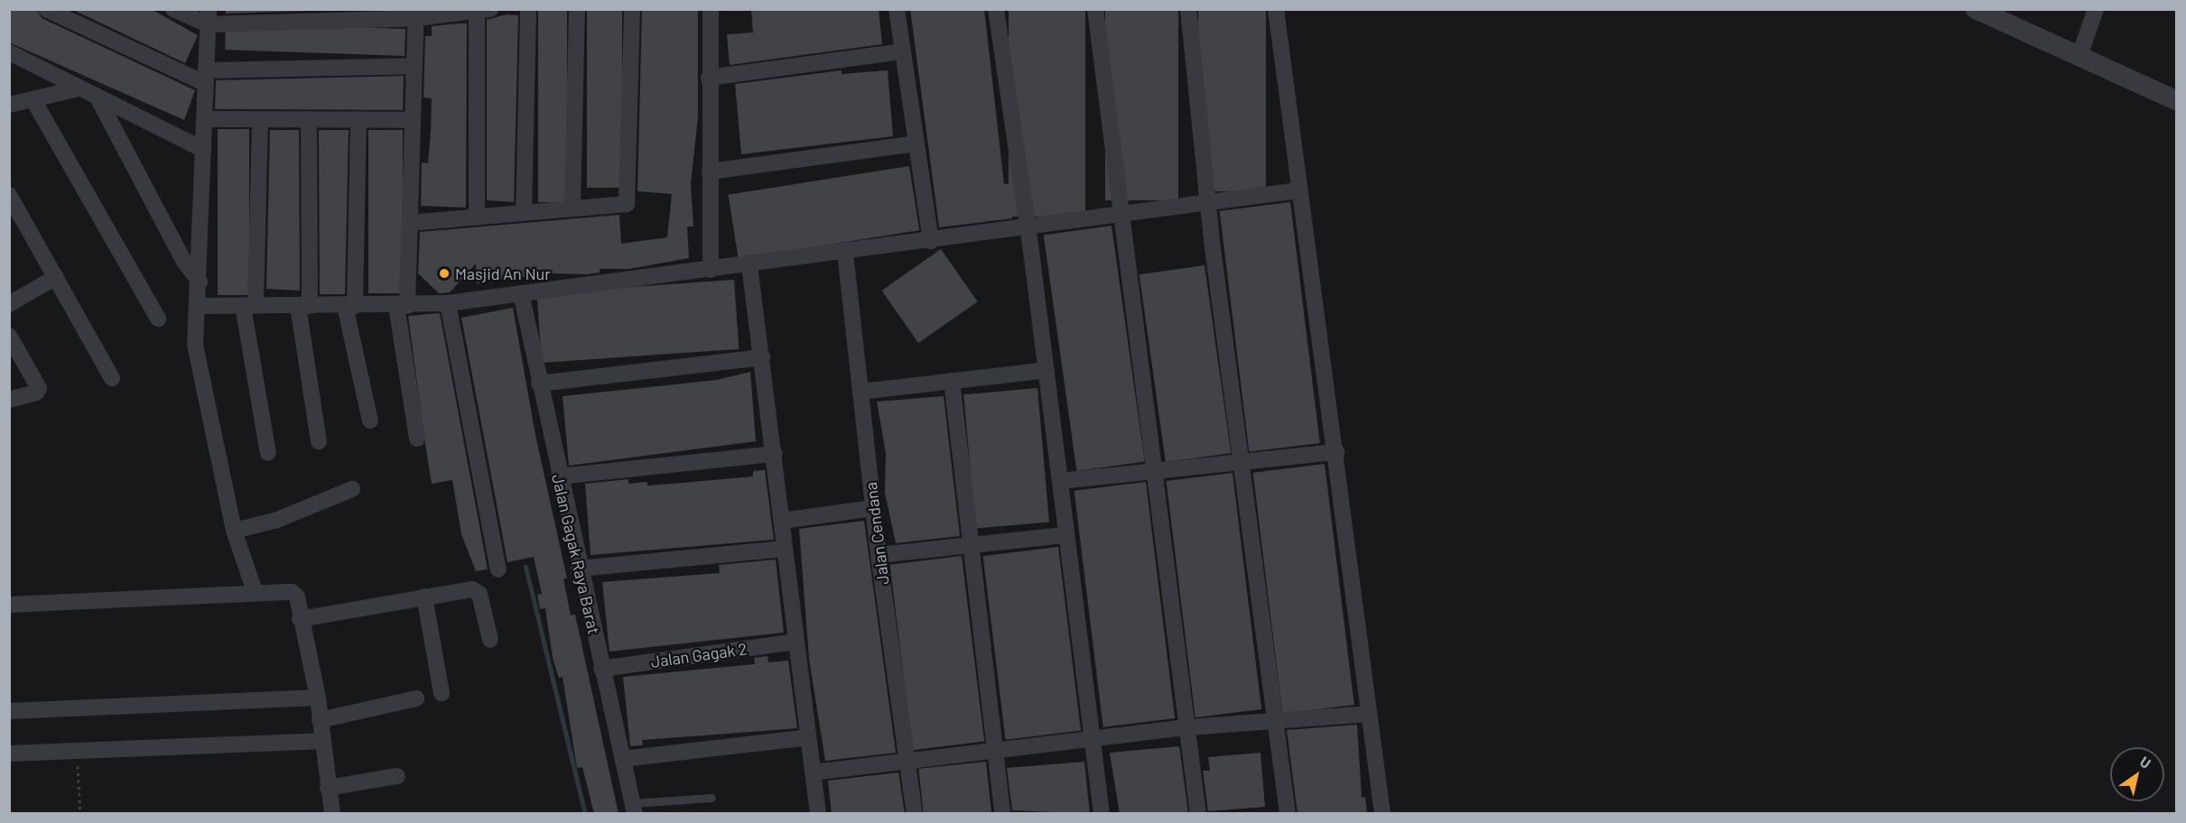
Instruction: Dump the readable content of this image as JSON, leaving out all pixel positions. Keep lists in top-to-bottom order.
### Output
{
  "streets": {
    "street": ["Jalan Cendana", "Jalan Gagak Raya Barat", "Jalan Gagak 2"]
  },
  "crossings": [
    ["Jalan Gagak Raya Barat", "Jalan Gagak 2"]
  ],
  "places": ["Masjid An Nur"],
  "north": "top right"
}
